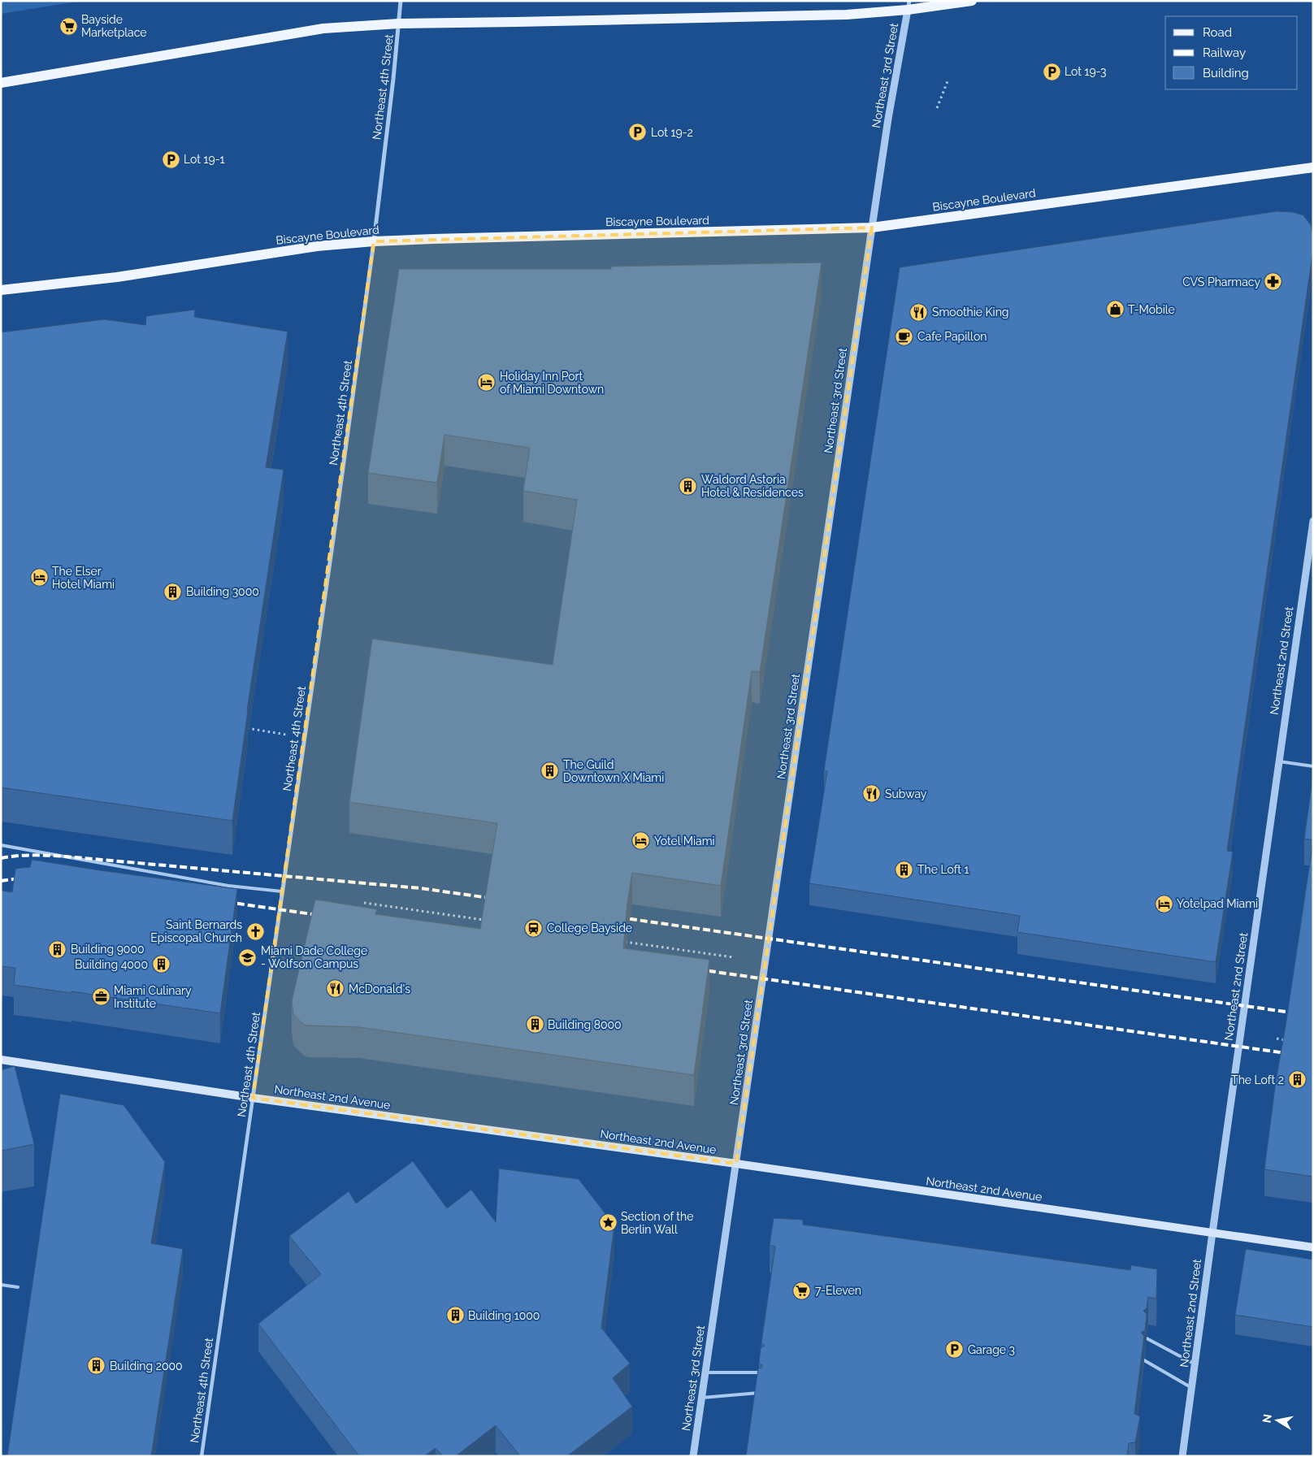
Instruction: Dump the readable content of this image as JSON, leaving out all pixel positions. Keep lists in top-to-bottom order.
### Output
{
  "streets": {
    "main road": ["Biscayne Boulevard", "Northeast 2nd Avenue"],
    "street": ["Northeast 3rd Street", "Northeast 4th Street", "Northeast 2nd Street"]
  },
  "crossings": [
    ["Northeast 3rd Street", "Biscayne Boulevard"],
    ["Northeast 3rd Street", "Northeast 2nd Avenue"],
    ["Northeast 4th Street", "Biscayne Boulevard"],
    ["Northeast 4th Street", "Northeast 2nd Avenue"],
    ["Northeast 2nd Street", "Northeast 2nd Avenue"]
  ],
  "places": {
    "supermarket": ["Bayside Marketplace", "7-Eleven"],
    "parking": [
      "Lot 19-3",
      "Lot 19-2",
      "Lot 19-1",
      "Garage 3"
    ],
    "pharmacy": ["CVS Pharmacy"],
    "shop": ["T-Mobile"],
    "restaurant": ["Smoothie King", "Subway", "McDonald's"],
    "cafe": ["Cafe Papillon"],
    "hotel": [
      "Holiday Inn Port of Miami Downtown",
      "The Elser Hotel Miami",
      "Yotel Miami",
      "Yotelpad Miami"
    ],
    "building": [
      "Waldord Astoria Hotel & Residences",
      "Building 3000",
      "The Guild Downtown X Miami",
      "The Loft 1",
      "Building 9000",
      "Building 4000",
      "Building 8000",
      "The Loft 2",
      "Building 1000",
      "Building 2000"
    ],
    "station": ["College Bayside"],
    "church": ["Saint Bernards Episcopal Church"],
    "school or university": ["Miami Dade College - Wolfson Campus"],
    "office": ["Miami Culinary Institute"],
    "place": ["Section of the Berlin Wall"]
  },
  "legend": ["Road", "Railway", "Building"],
  "north": "left"
}
